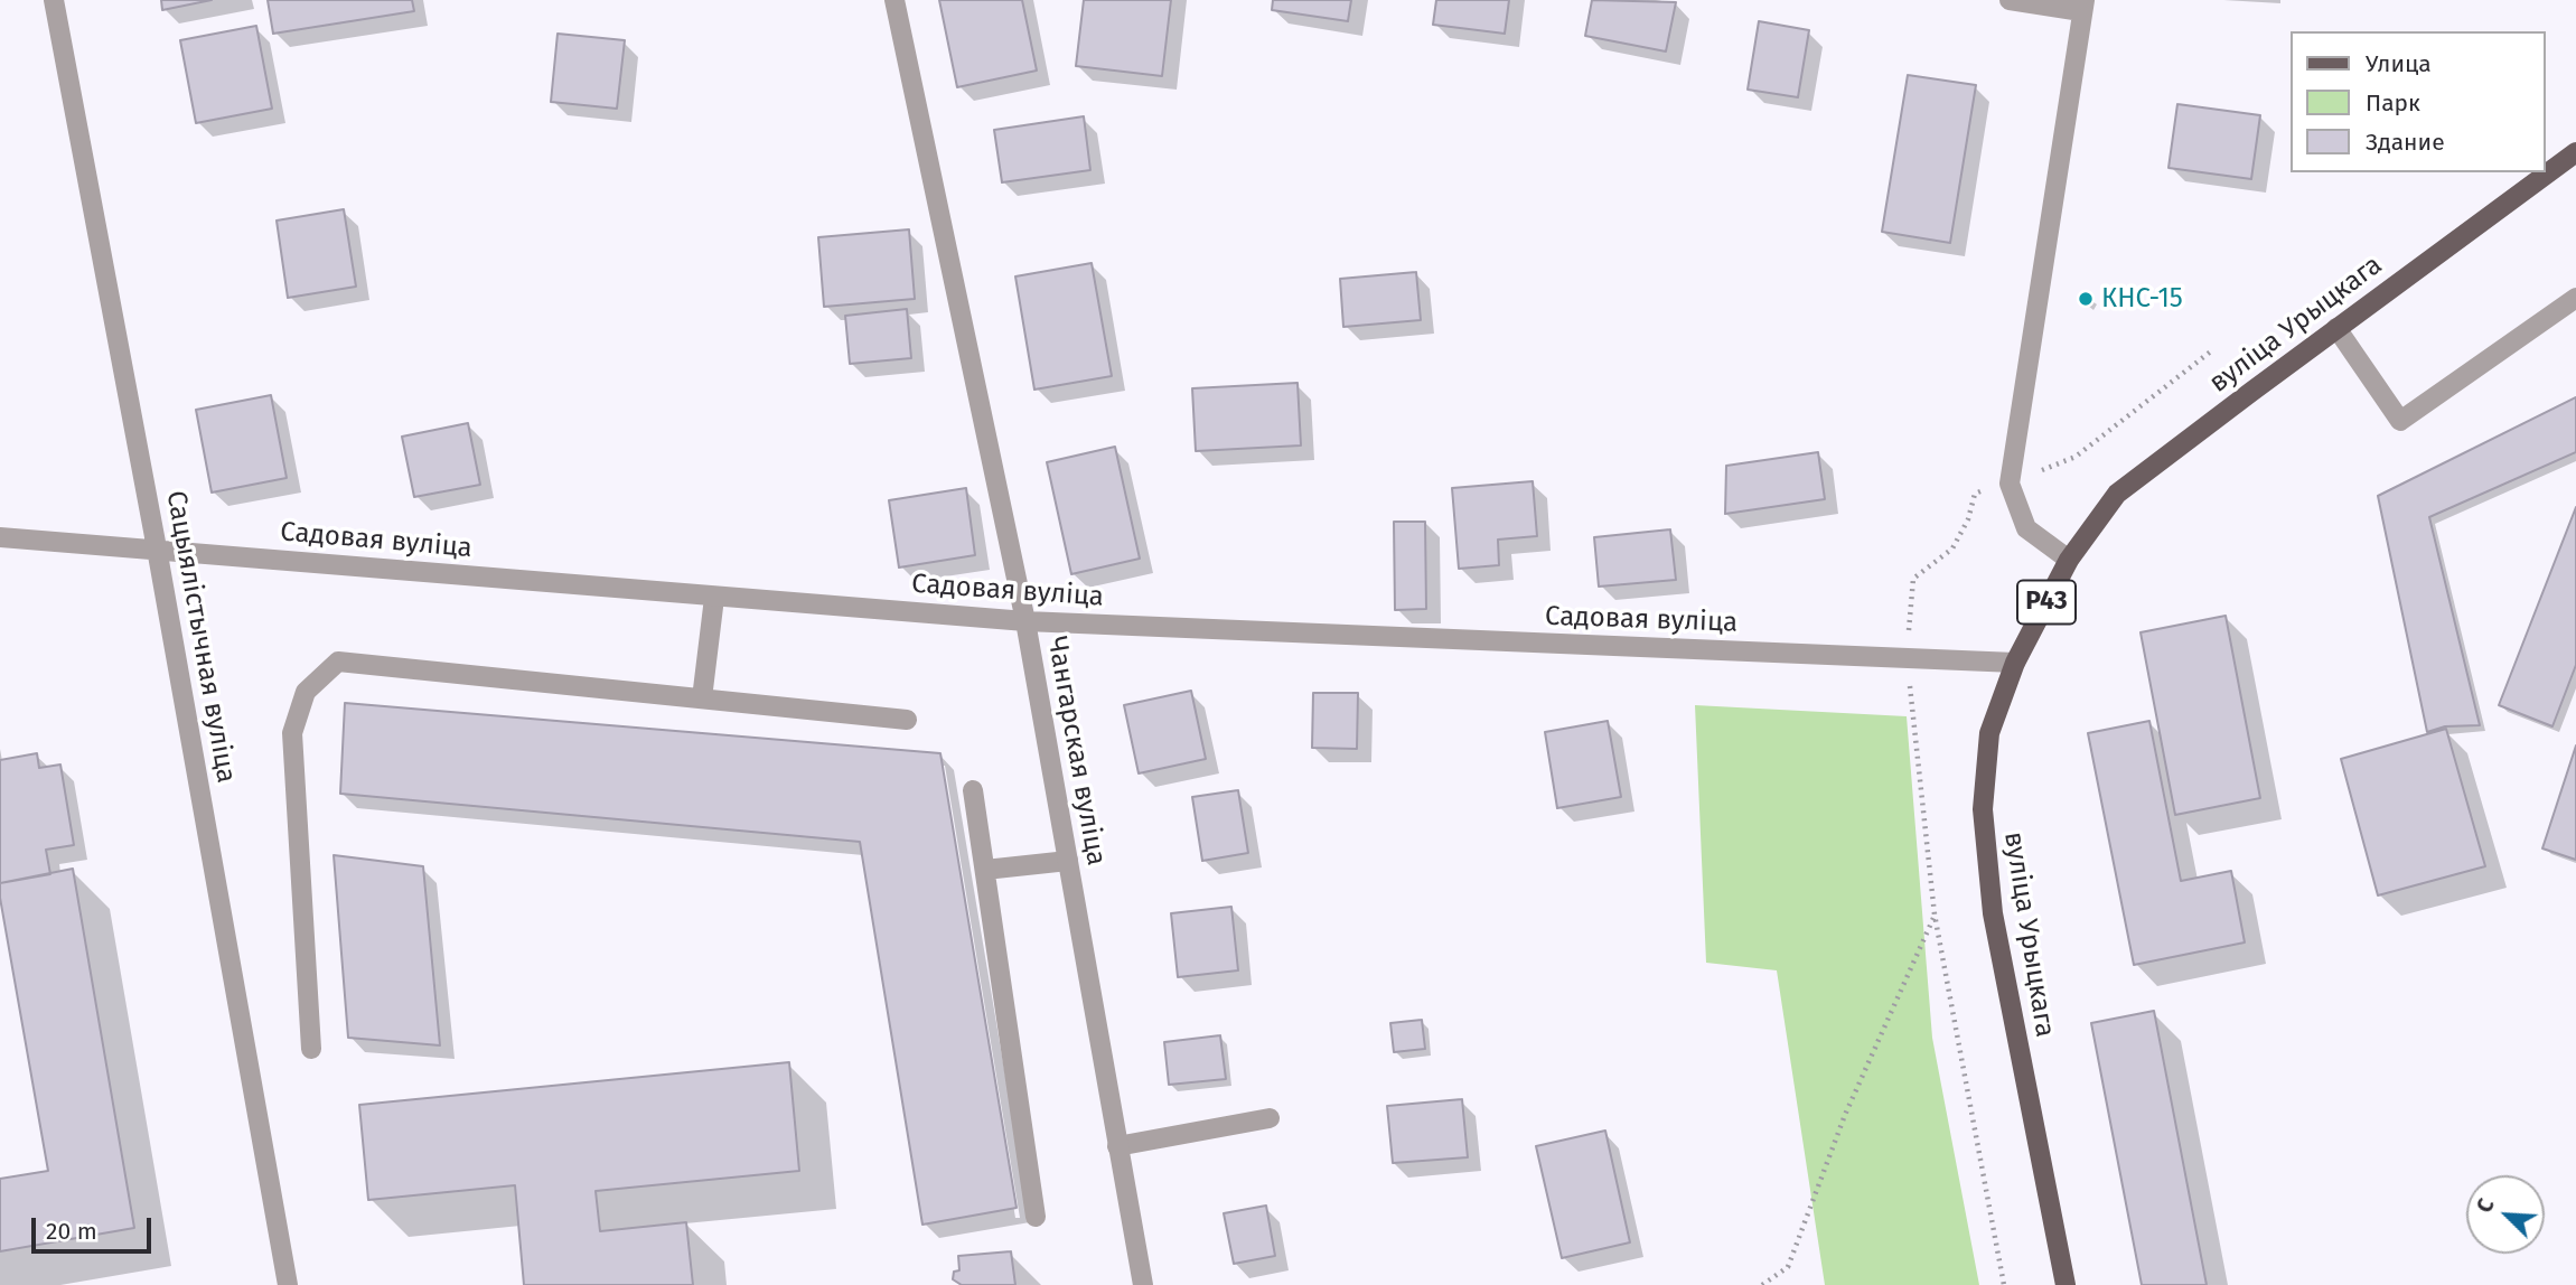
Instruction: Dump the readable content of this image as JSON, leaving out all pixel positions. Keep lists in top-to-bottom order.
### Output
{
  "streets": {
    "main road": ["вуліца Урыцкага", "Р43"],
    "street": ["Садовая вуліца", "Сацыялістычная вуліца", "Чангарская вуліца"]
  },
  "crossings": [
    ["вуліца Урыцкага", "Садовая вуліца"],
    ["Садовая вуліца", "Сацыялістычная вуліца"],
    ["Садовая вуліца", "Чангарская вуліца"]
  ],
  "places": ["КНС-15"],
  "legend": ["Улица", "Парк", "Здание"],
  "scale_bar": "20 m",
  "north": "top left"
}
